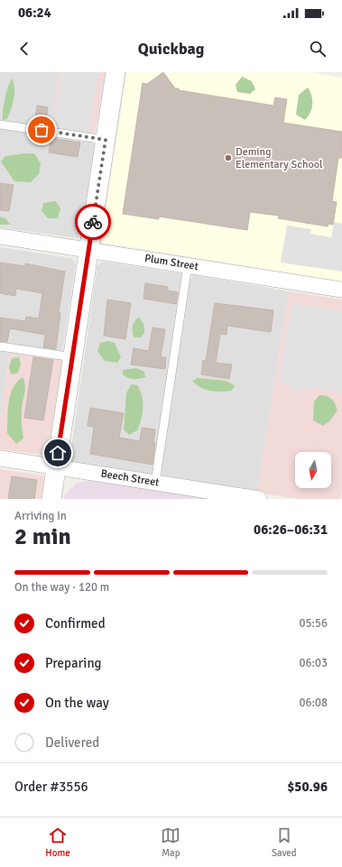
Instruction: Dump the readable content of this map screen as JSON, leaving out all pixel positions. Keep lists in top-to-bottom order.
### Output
{
  "streets": {
    "street": ["Plum Street", "Beech Street"]
  },
  "places": ["Deming Elementary School"],
  "north": "bottom",
  "page": {
    "status": "06:24",
    "header": "Quickbag",
    "heading": ["2 min", "Arriving in", "06:26–06:31"],
    "panel": ["Order #3556", "$50.96"],
    "bar": "On the way · 120 m",
    "list": [
      ["Confirmed", "05:56"],
      ["Preparing", "06:03"],
      ["On the way", "06:08"],
      "Delivered"
    ],
    "tabs": ["Home", "Map", "Saved"]
  }
}
